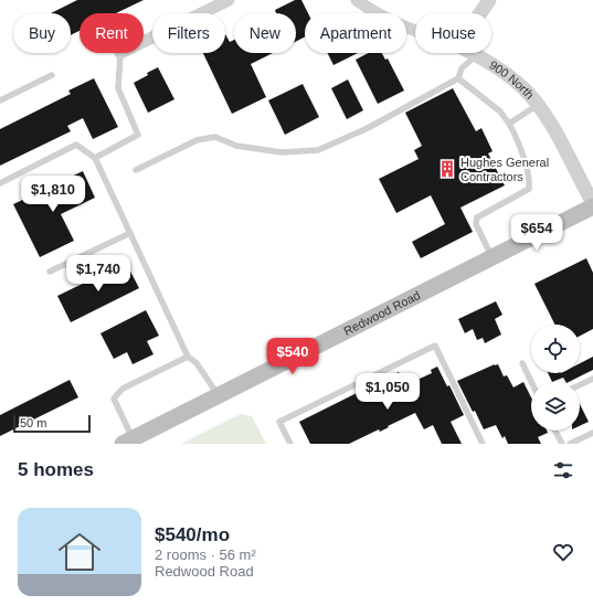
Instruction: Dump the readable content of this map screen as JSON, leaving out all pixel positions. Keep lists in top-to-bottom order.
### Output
{
  "streets": {
    "main road": ["Redwood Road"],
    "street": ["900 North"]
  },
  "places": {
    "building": ["Hughes General Contractors"]
  },
  "scale_bar": "50 m",
  "page": {
    "chip": [
      "Buy",
      "Rent",
      "Filters",
      "New",
      "Apartment",
      "House"
    ],
    "price": [
      "$1,810",
      "$654",
      "$1,740",
      "$540",
      "$1,050"
    ],
    "scale": "50 m",
    "heading": "5 homes",
    "list": [
      {
        "name": "$540/mo",
        "note": "2 rooms · 56 m² · Redwood Road"
      }
    ]
  }
}
